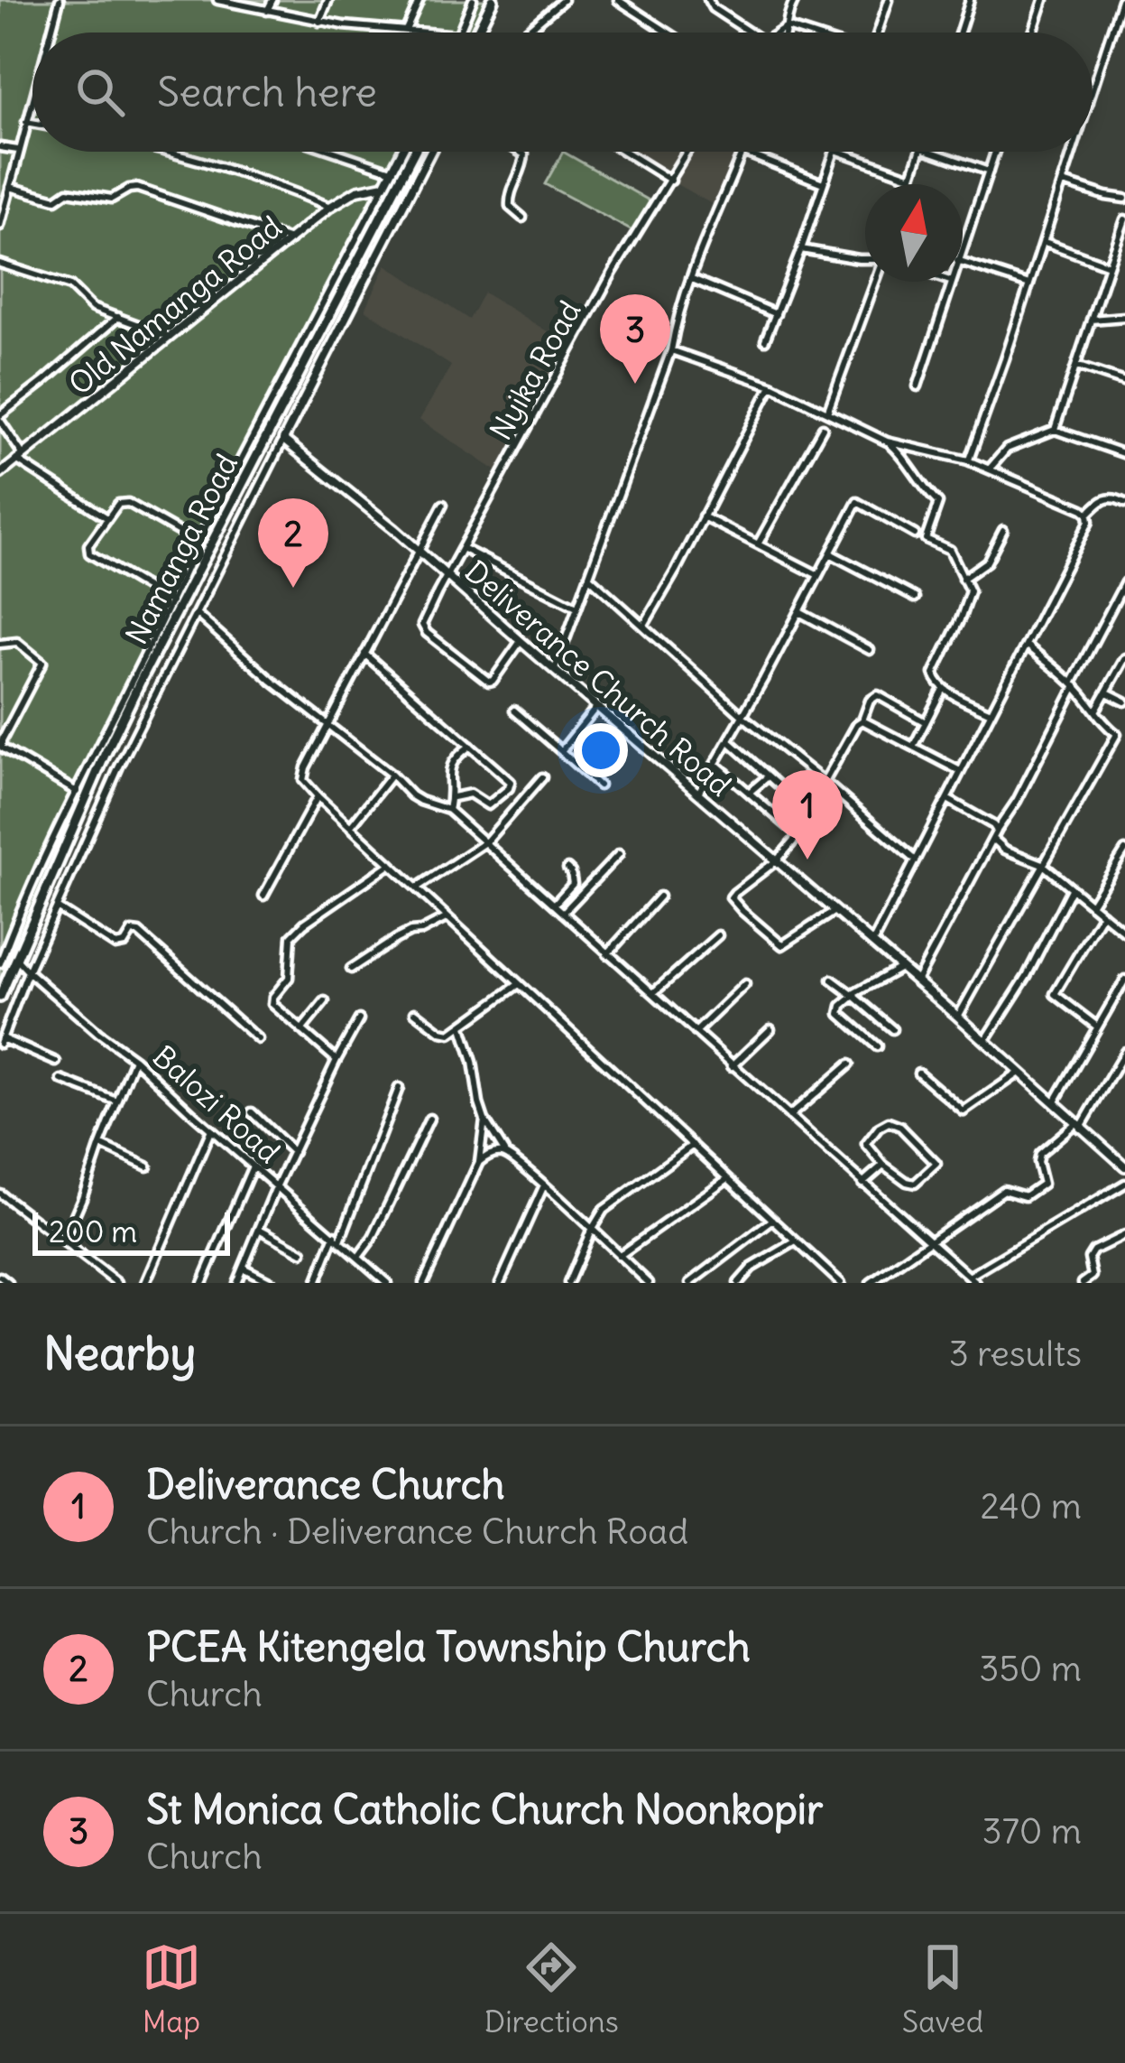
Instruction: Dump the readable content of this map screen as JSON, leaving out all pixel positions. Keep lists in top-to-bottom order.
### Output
{
  "streets": {
    "highway": ["Namanga Road"],
    "street": [
      "Old Namanga Road",
      "Nyika Road",
      "Deliverance Church Road",
      "Balozi Road"
    ]
  },
  "crossings": [
    ["Nyika Road", "Deliverance Church Road"],
    ["Namanga Road", "Balozi Road"]
  ],
  "scale_bar": "200 m",
  "north": "top",
  "page": {
    "search": "Search here",
    "pins": ["3", "2", "1"],
    "scale": "200 m",
    "heading": ["Nearby", "3 results"],
    "list": [
      {
        "mark": "1",
        "name": "Deliverance Church",
        "note": "Church · Deliverance Church Road",
        "value": "240 m"
      },
      {
        "mark": "2",
        "name": "PCEA Kitengela Township Church",
        "note": "Church",
        "value": "350 m"
      },
      {
        "mark": "3",
        "name": "St Monica Catholic Church Noonkopir",
        "note": "Church",
        "value": "370 m"
      }
    ],
    "nav": ["Map", "Directions", "Saved"]
  }
}
